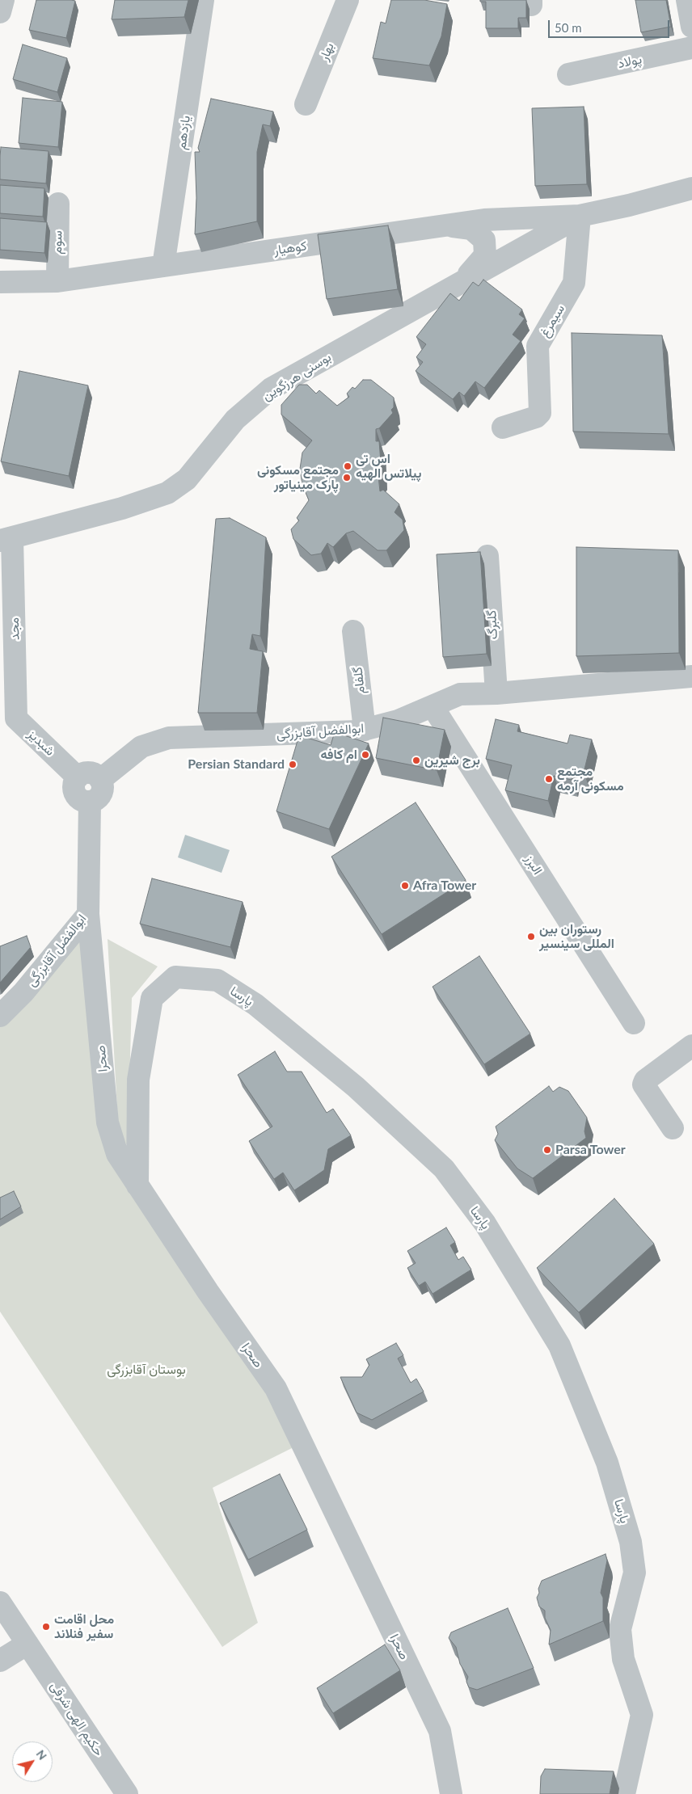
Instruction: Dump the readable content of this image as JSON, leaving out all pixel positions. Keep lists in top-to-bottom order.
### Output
{
  "streets": {
    "street": [
      "بهار",
      "پولاد",
      "یازدهم",
      "سوم",
      "کوهیار",
      "سیمرغ",
      "بوسنی هرزگوین",
      "گلبرگ",
      "مجد",
      "گلفام",
      "ابوالفضل آقابزرگی",
      "شبدیز",
      "البرز",
      "پارسا",
      "صحرا",
      "حکیم الهی شرقی"
    ]
  },
  "crossings": [
    ["یازدهم", "کوهیار"],
    ["سوم", "کوهیار"],
    ["کوهیار", "سیمرغ"],
    ["کوهیار", "بوسنی هرزگوین"],
    ["سیمرغ", "بوسنی هرزگوین"],
    ["بوسنی هرزگوین", "مجد"],
    ["گلبرگ", "ابوالفضل آقابزرگی"],
    ["مجد", "شبدیز"],
    ["گلفام", "ابوالفضل آقابزرگی"],
    ["ابوالفضل آقابزرگی", "شبدیز"],
    ["ابوالفضل آقابزرگی", "البرز"],
    ["ابوالفضل آقابزرگی", "صحرا"],
    ["پارسا", "صحرا"]
  ],
  "parks": ["بوستان آقابزرگی"],
  "places": [
    "اس تی پیلاتس الهیه",
    "مجتمع مسکونی پارک مینیاتور",
    "ام کافه",
    "برج شیرین",
    "Persian Standard",
    "مجتمع مسکونی آرمه",
    "Afra Tower",
    "رستوران بین المللی سینسیر",
    "Parsa Tower",
    "محل اقامت سفیر فنلاند"
  ],
  "scale_bar": "50 m",
  "north": "top right"
}
